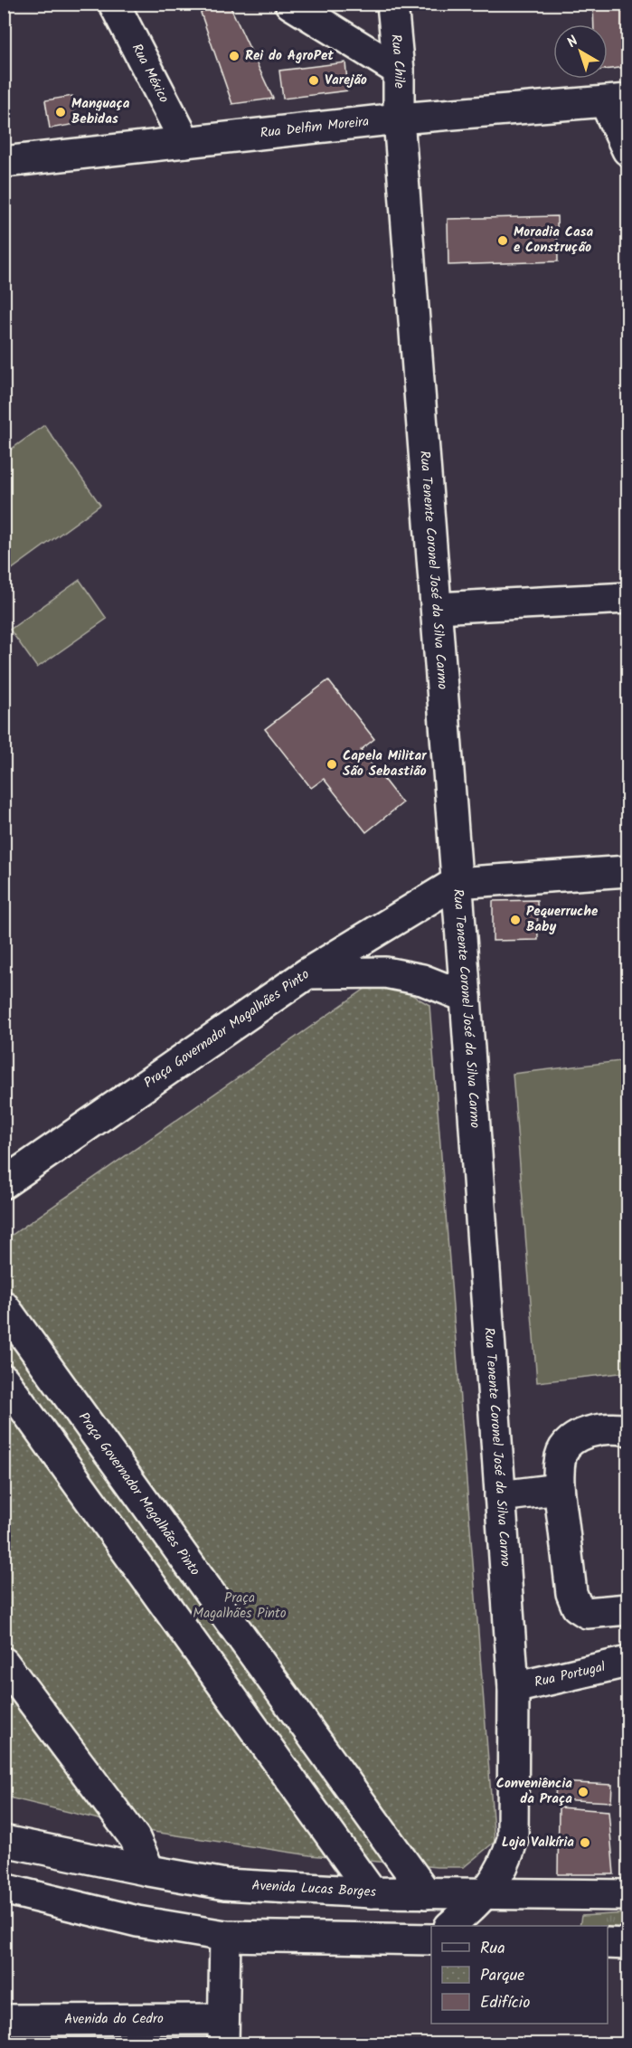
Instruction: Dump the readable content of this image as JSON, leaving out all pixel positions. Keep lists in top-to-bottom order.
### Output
{
  "streets": {
    "street": [
      "Rua Chile",
      "Rua México",
      "Rua Delfim Moreira",
      "Rua Tenente Coronel José da Silva Carmo",
      "Praça Governador Magalhães Pinto",
      "Rua Portugal",
      "Avenida Lucas Borges",
      "Avenida do Cedro"
    ]
  },
  "crossings": [
    ["Rua Chile", "Rua Delfim Moreira"],
    ["Rua Chile", "Rua Tenente Coronel José da Silva Carmo"],
    ["Rua México", "Rua Delfim Moreira"],
    ["Rua Delfim Moreira", "Rua Tenente Coronel José da Silva Carmo"],
    ["Rua Tenente Coronel José da Silva Carmo", "Praça Governador Magalhães Pinto"],
    ["Rua Tenente Coronel José da Silva Carmo", "Rua Portugal"],
    ["Rua Tenente Coronel José da Silva Carmo", "Avenida Lucas Borges"],
    ["Praça Governador Magalhães Pinto", "Avenida Lucas Borges"]
  ],
  "parks": ["Praça Magalhães Pinto"],
  "places": [
    "Rei do AgroPet",
    "Varejão",
    "Manguaça Bebidas",
    "Moradia Casa e Construção",
    "Capela Militar São Sebastião",
    "Pequerruche Baby",
    "Conveniência da Praça",
    "Loja Valkíria"
  ],
  "legend": ["Rua", "Parque", "Edifício"],
  "north": "top left"
}
